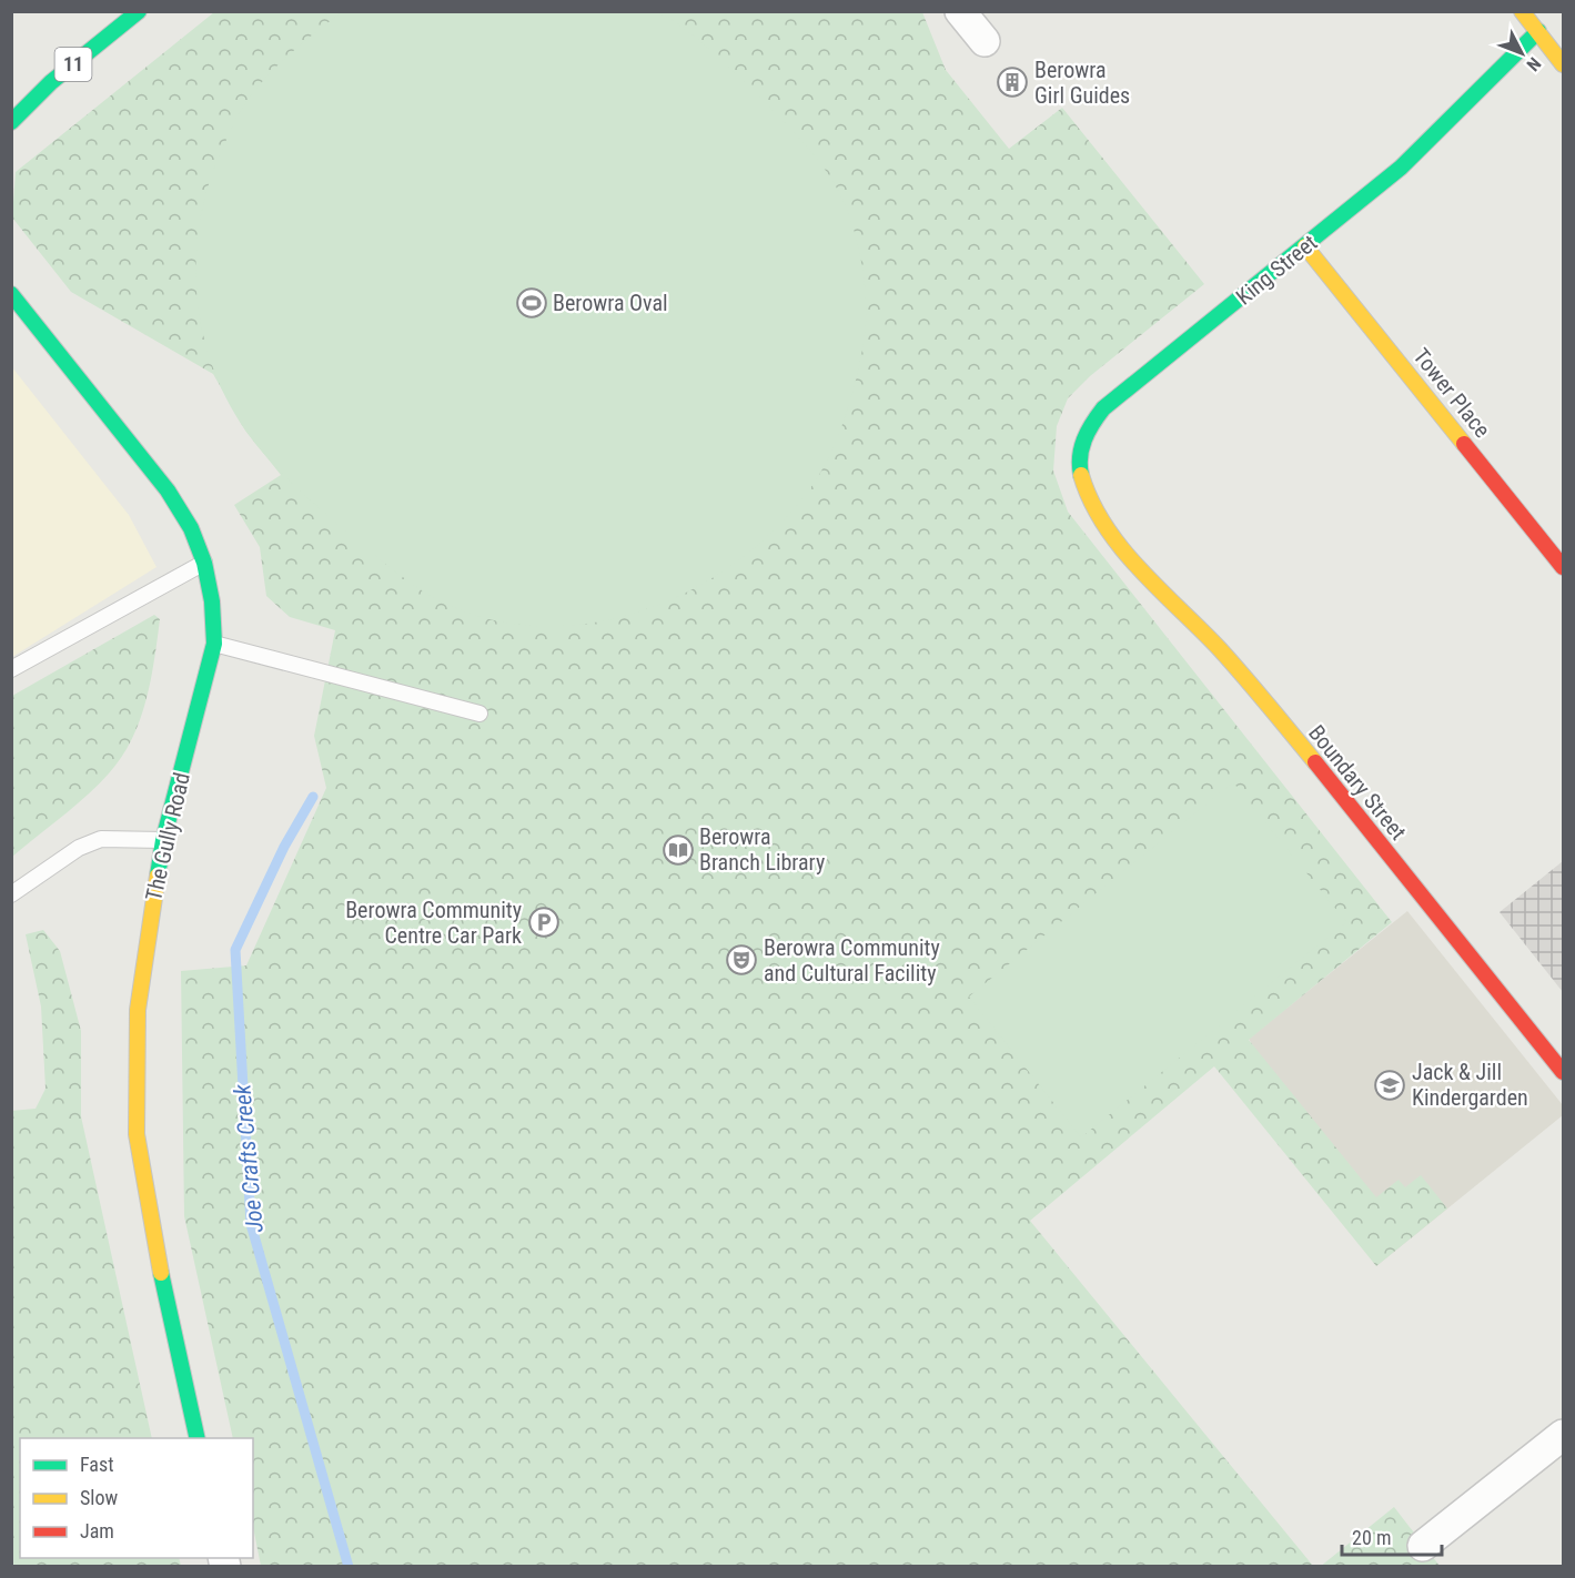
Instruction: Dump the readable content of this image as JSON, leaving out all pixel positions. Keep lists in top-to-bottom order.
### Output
{
  "streets": {
    "street": [
      "11",
      "King Street",
      "Tower Place",
      "Boundary Street",
      "The Gully Road"
    ]
  },
  "crossings": [
    ["King Street", "Tower Place"],
    ["King Street", "Boundary Street"]
  ],
  "water": ["Joe Crafts Creek"],
  "places": {
    "building": ["Berowra Girl Guides"],
    "sports": ["Berowra Oval"],
    "library": ["Berowra Branch Library"],
    "parking": ["Berowra Community Centre Car Park"],
    "theatre": ["Berowra Community and Cultural Facility"],
    "school or university": ["Jack & Jill Kindergarden"]
  },
  "legend": ["Fast", "Slow", "Jam"],
  "scale_bar": "20 m",
  "north": "bottom right"
}
